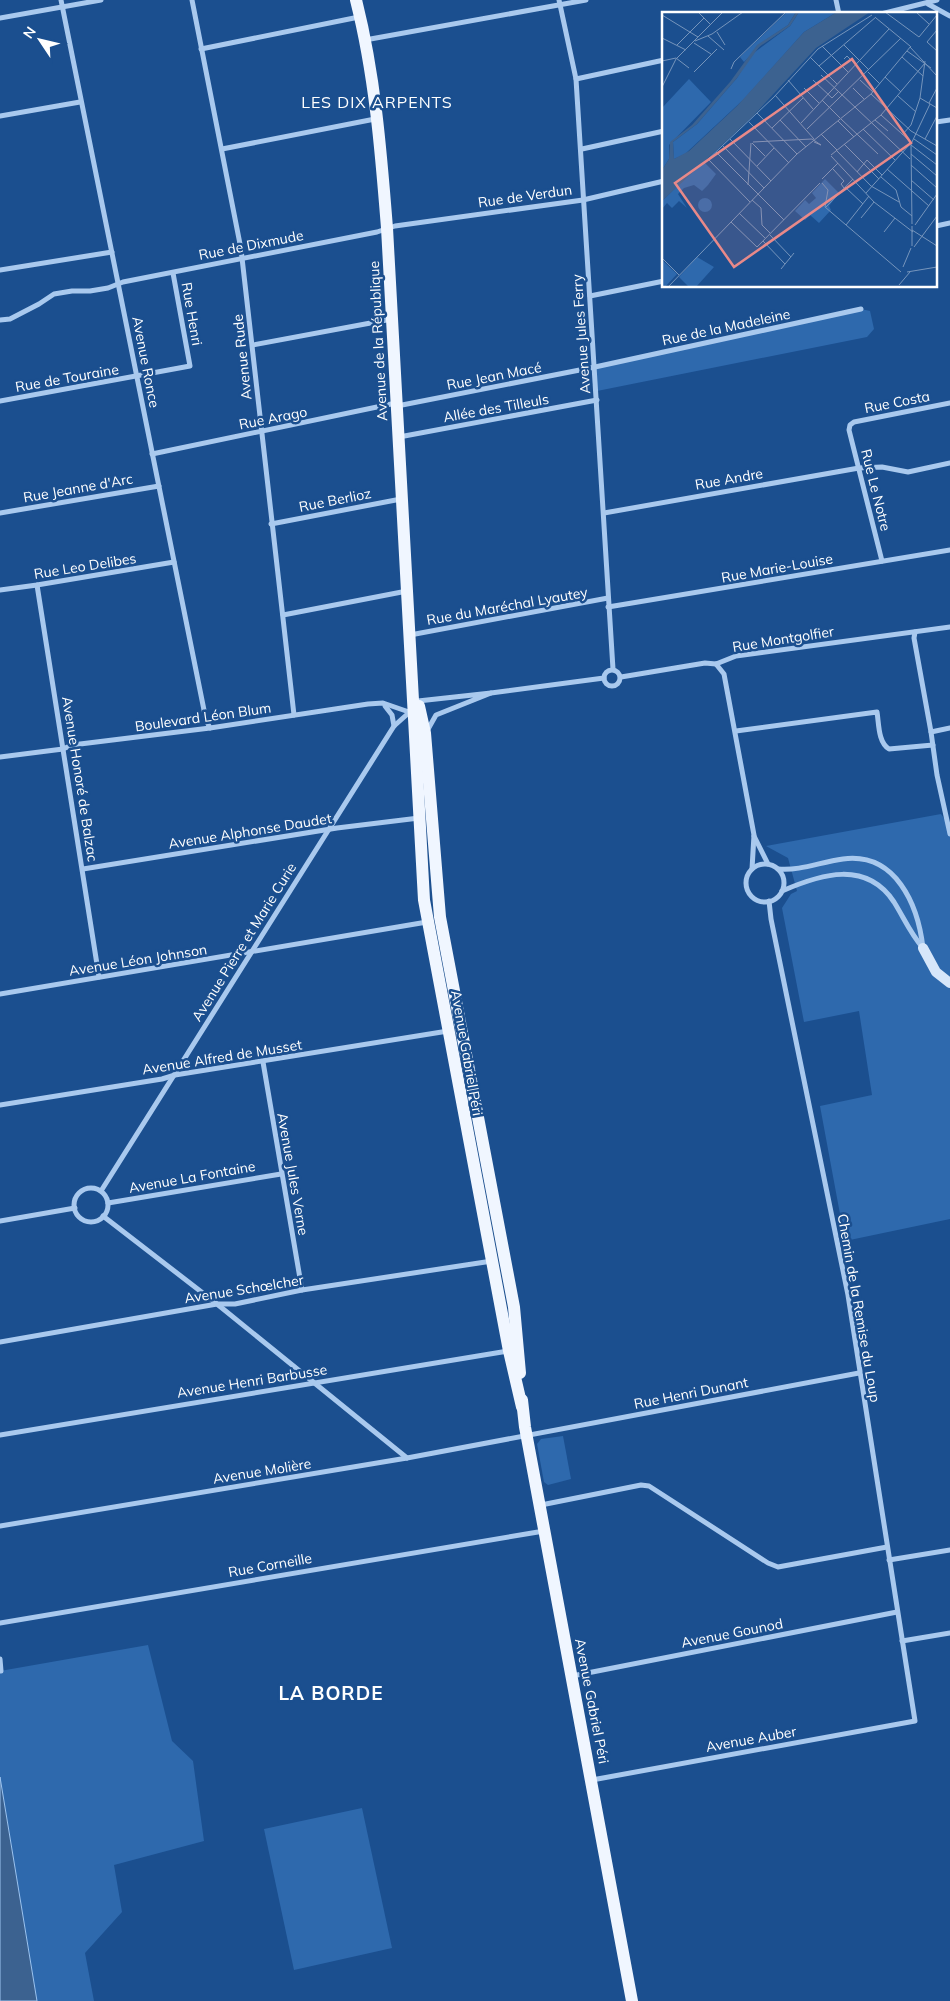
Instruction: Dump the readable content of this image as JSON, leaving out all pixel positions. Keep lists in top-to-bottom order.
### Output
{
  "streets": {
    "main road": ["Avenue de la République", "Avenue Gabriel Péri"],
    "street": [
      "Rue de Verdun",
      "Rue de Dixmude",
      "Rue Henri",
      "Rue de la Madeleine",
      "Avenue Jules Ferry",
      "Avenue Rude",
      "Avenue Ronce",
      "Rue Jean Macé",
      "Rue de Touraine",
      "Rue Costa",
      "Allée des Tilleuls",
      "Rue Arago",
      "Rue Andre",
      "Rue Jeanne d'Arc",
      "Rue Le Notre",
      "Rue Berlioz",
      "Rue Leo Delibes",
      "Rue Marie-Louise",
      "Rue du Maréchal Lyautey",
      "Rue Montgolfier",
      "Boulevard Léon Blum",
      "Avenue Honoré de Balzac",
      "Avenue Alphonse Daudet",
      "Avenue Pierre et Marie Curie",
      "Avenue Léon Johnson",
      "Avenue Alfred de Musset",
      "Avenue Jules Verne",
      "Avenue La Fontaine",
      "Avenue Schœlcher",
      "Chemin de la Remise du Loup",
      "Avenue Henri Barbusse",
      "Rue Henri Dunant",
      "Avenue Molière",
      "Rue Corneille",
      "Avenue Gounod",
      "Avenue Auber"
    ]
  },
  "crossings": [
    ["Rue de Verdun", "Rue de Dixmude"],
    ["Rue de Verdun", "Avenue Jules Ferry"],
    ["Rue de Verdun", "Avenue de la République"],
    ["Rue de Dixmude", "Rue Henri"],
    ["Rue de Dixmude", "Avenue de la République"],
    ["Rue de Dixmude", "Avenue Rude"],
    ["Rue de Dixmude", "Avenue Ronce"],
    ["Rue Henri", "Avenue Ronce"],
    ["Rue Henri", "Rue de Touraine"],
    ["Rue de la Madeleine", "Avenue Jules Ferry"],
    ["Rue de la Madeleine", "Rue Jean Macé"],
    ["Avenue Jules Ferry", "Rue Jean Macé"],
    ["Avenue Jules Ferry", "Allée des Tilleuls"],
    ["Avenue Jules Ferry", "Rue Andre"],
    ["Avenue Jules Ferry", "Rue Marie-Louise"],
    ["Avenue Jules Ferry", "Rue du Maréchal Lyautey"],
    ["Avenue Jules Ferry", "Rue Montgolfier"],
    ["Avenue de la République", "Rue Jean Macé"],
    ["Avenue de la République", "Allée des Tilleuls"],
    ["Avenue de la République", "Rue Arago"],
    ["Avenue de la République", "Rue Berlioz"],
    ["Avenue de la République", "Rue du Maréchal Lyautey"],
    ["Avenue de la République", "Rue Montgolfier"],
    ["Avenue de la République", "Boulevard Léon Blum"],
    ["Avenue de la République", "Avenue Pierre et Marie Curie"],
    ["Avenue de la République", "Avenue Gabriel Péri"],
    ["Avenue Rude", "Rue Arago"],
    ["Avenue Rude", "Rue Berlioz"],
    ["Avenue Rude", "Boulevard Léon Blum"],
    ["Avenue Ronce", "Rue de Touraine"],
    ["Avenue Ronce", "Rue Arago"],
    ["Avenue Ronce", "Rue Jeanne d'Arc"],
    ["Avenue Ronce", "Rue Leo Delibes"],
    ["Avenue Ronce", "Boulevard Léon Blum"],
    ["Rue Jean Macé", "Rue Arago"],
    ["Rue Costa", "Rue Le Notre"],
    ["Rue Andre", "Rue Le Notre"],
    ["Rue Le Notre", "Rue Marie-Louise"],
    ["Rue Leo Delibes", "Avenue Honoré de Balzac"],
    ["Rue Montgolfier", "Boulevard Léon Blum"],
    ["Rue Montgolfier", "Avenue Pierre et Marie Curie"],
    ["Rue Montgolfier", "Avenue Gabriel Péri"],
    ["Boulevard Léon Blum", "Avenue Honoré de Balzac"],
    ["Boulevard Léon Blum", "Avenue Pierre et Marie Curie"],
    ["Boulevard Léon Blum", "Avenue Gabriel Péri"],
    ["Avenue Honoré de Balzac", "Avenue Alphonse Daudet"],
    ["Avenue Honoré de Balzac", "Avenue Léon Johnson"],
    ["Avenue Alphonse Daudet", "Avenue Pierre et Marie Curie"],
    ["Avenue Alphonse Daudet", "Avenue Gabriel Péri"],
    ["Avenue Pierre et Marie Curie", "Avenue Léon Johnson"],
    ["Avenue Pierre et Marie Curie", "Avenue Gabriel Péri"],
    ["Avenue Pierre et Marie Curie", "Avenue Alfred de Musset"],
    ["Avenue Pierre et Marie Curie", "Avenue La Fontaine"],
    ["Avenue Léon Johnson", "Avenue Gabriel Péri"],
    ["Avenue Gabriel Péri", "Avenue Alfred de Musset"],
    ["Avenue Gabriel Péri", "Avenue Schœlcher"],
    ["Avenue Gabriel Péri", "Avenue Henri Barbusse"],
    ["Avenue Gabriel Péri", "Rue Henri Dunant"],
    ["Avenue Gabriel Péri", "Avenue Molière"],
    ["Avenue Gabriel Péri", "Rue Corneille"],
    ["Avenue Gabriel Péri", "Avenue Gounod"],
    ["Avenue Gabriel Péri", "Avenue Auber"],
    ["Avenue Alfred de Musset", "Avenue Jules Verne"],
    ["Avenue Jules Verne", "Avenue La Fontaine"],
    ["Avenue Jules Verne", "Avenue Schœlcher"],
    ["Chemin de la Remise du Loup", "Rue Henri Dunant"],
    ["Chemin de la Remise du Loup", "Avenue Gounod"],
    ["Chemin de la Remise du Loup", "Avenue Auber"],
    ["Rue Henri Dunant", "Avenue Molière"]
  ],
  "districts": ["LES DIX ARPENTS", "LA BORDE"],
  "north": "top left"
}
